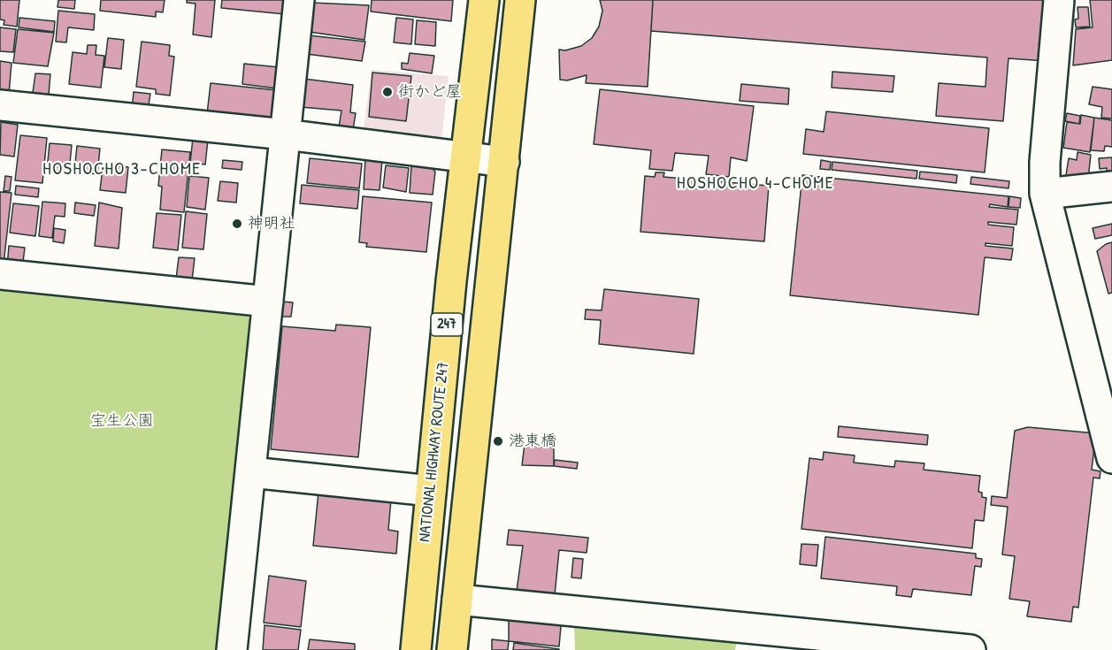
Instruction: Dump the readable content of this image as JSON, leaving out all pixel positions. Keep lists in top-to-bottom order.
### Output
{
  "streets": {
    "highway": ["247", "NATIONAL HIGHWAY ROUTE 247"]
  },
  "districts": ["HOSHOCHO 3-CHOME", "HOSHOCHO 4-CHOME"],
  "parks": ["宝生公園"],
  "places": ["街かど屋", "神明社", "港東橋"]
}
